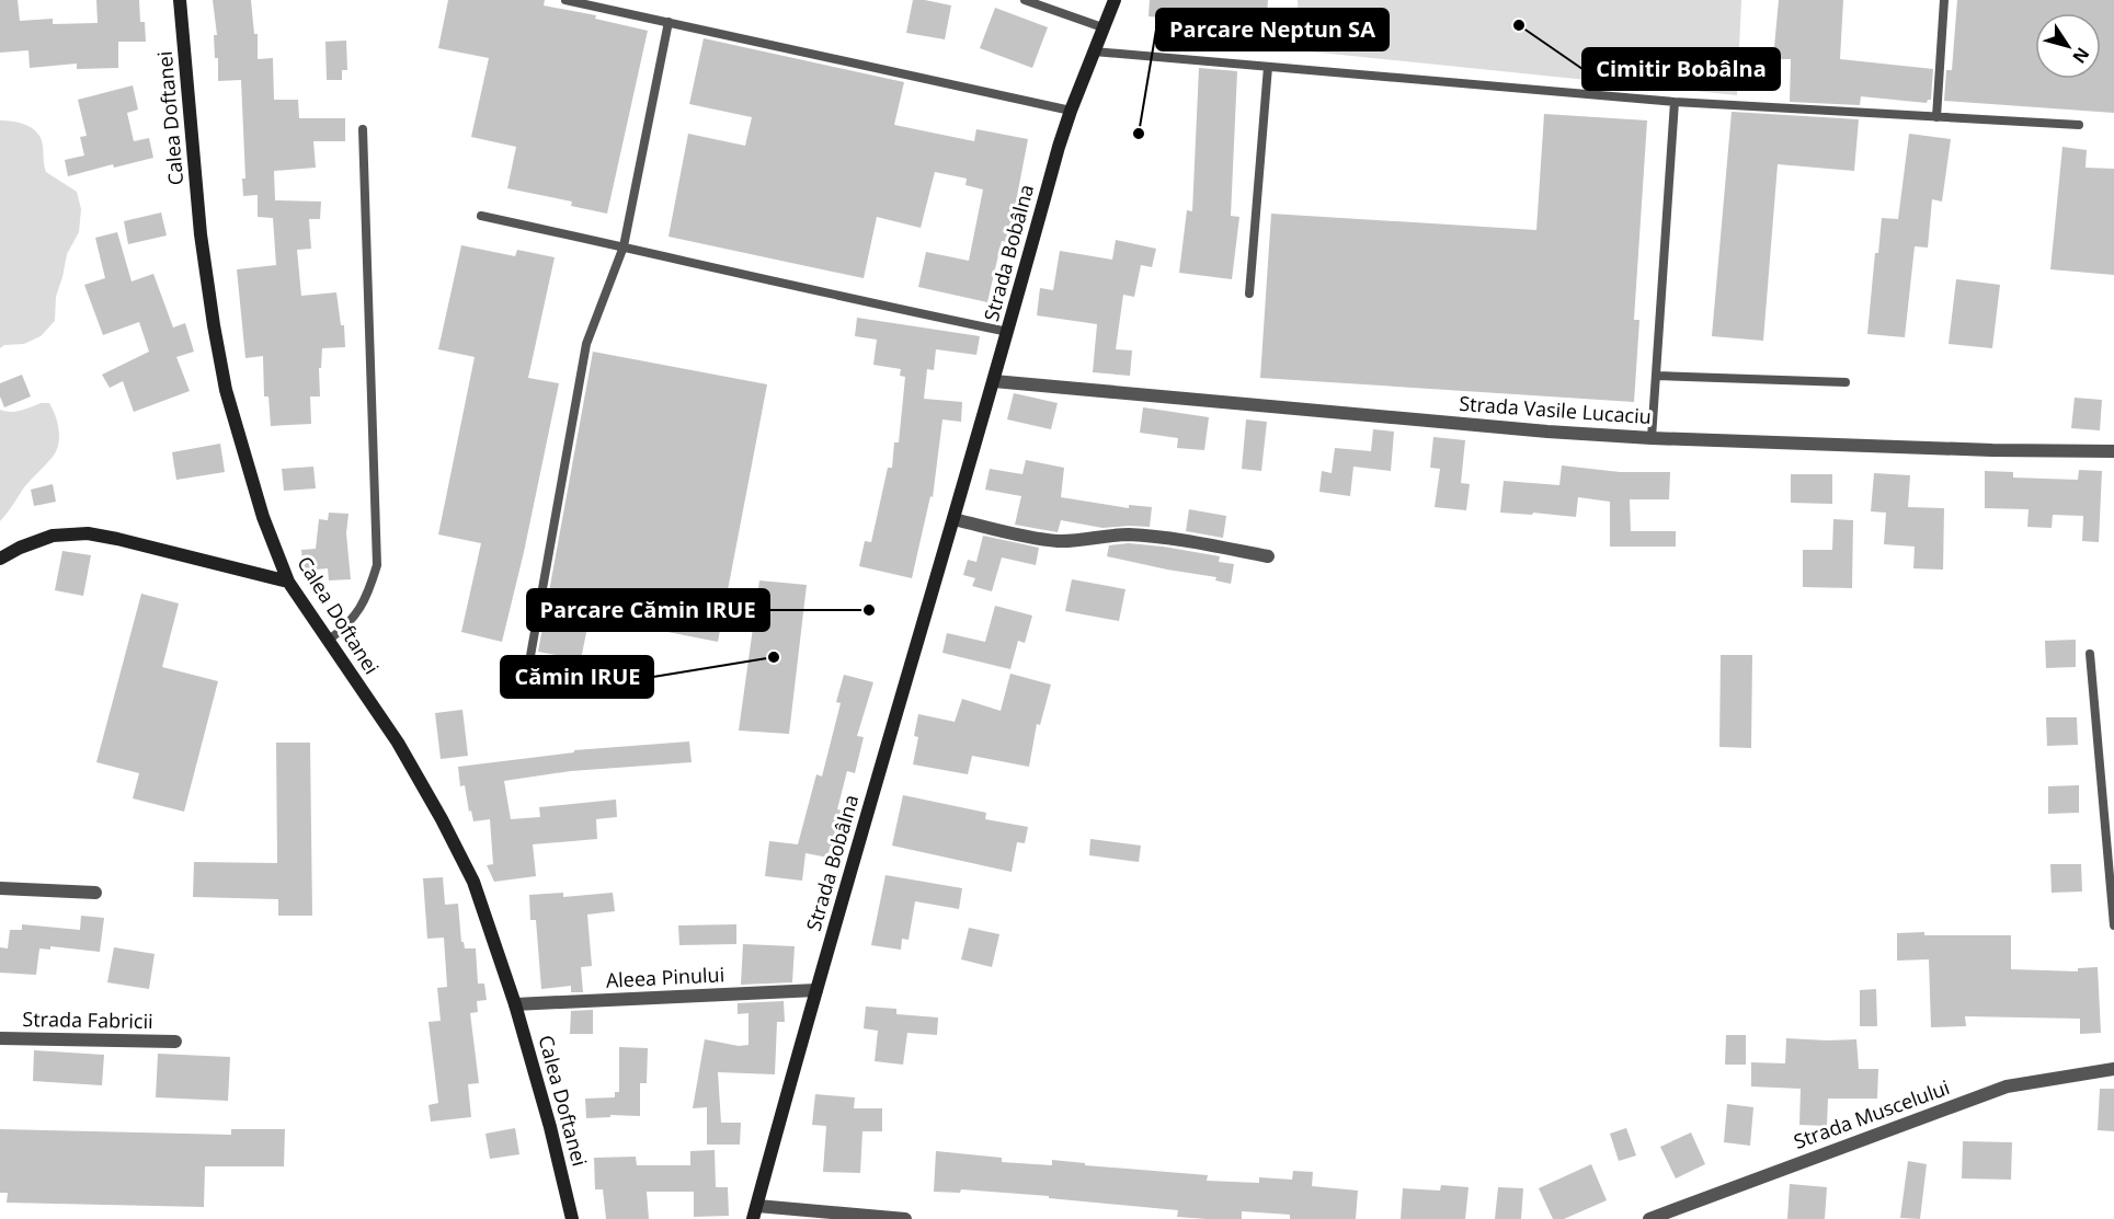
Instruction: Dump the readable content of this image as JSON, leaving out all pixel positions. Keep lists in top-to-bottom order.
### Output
{
  "streets": {
    "main road": ["Calea Doftanei", "Strada Bobâlna"],
    "street": [
      "Strada Vasile Lucaciu",
      "Aleea Pinului",
      "Strada Fabricii",
      "Strada Muscelului"
    ]
  },
  "crossings": [
    ["Calea Doftanei", "Aleea Pinului"],
    ["Strada Bobâlna", "Strada Vasile Lucaciu"],
    ["Strada Bobâlna", "Aleea Pinului"]
  ],
  "places": [
    "Cimitir Bobâlna",
    "Parcare Neptun SA",
    "Parcare Cămin IRUE",
    "Cămin IRUE"
  ],
  "north": "bottom right"
}
